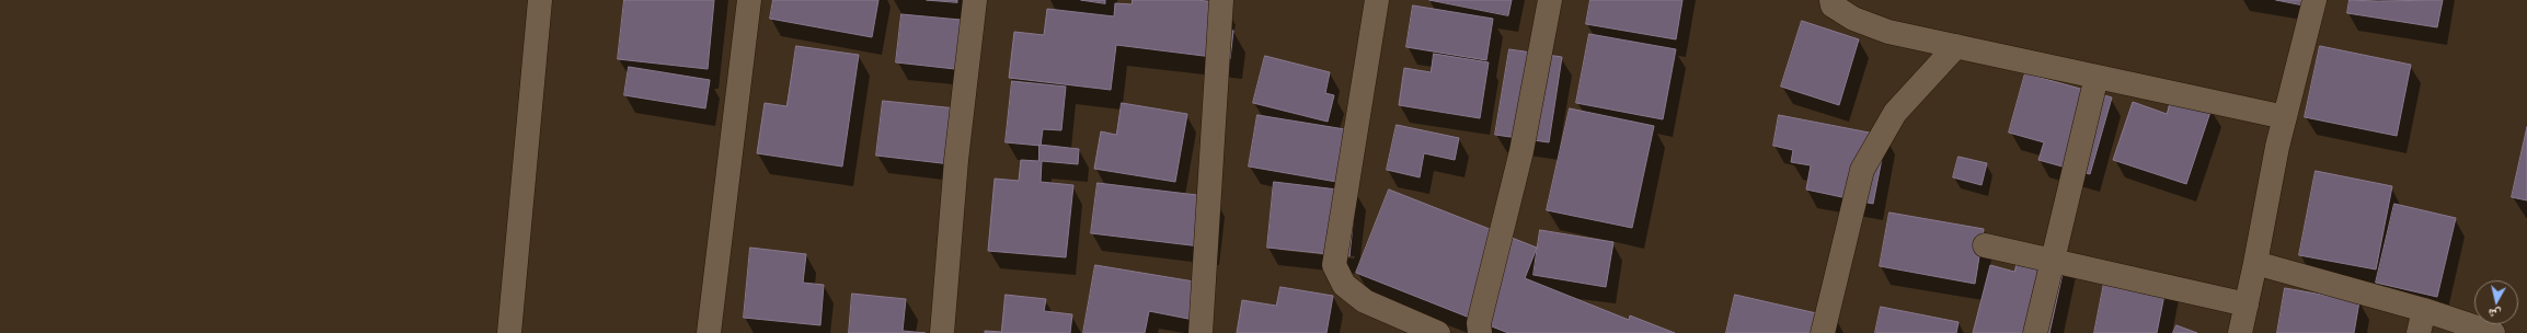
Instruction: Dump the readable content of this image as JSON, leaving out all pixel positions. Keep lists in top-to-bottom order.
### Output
{
  "north": "bottom"
}
